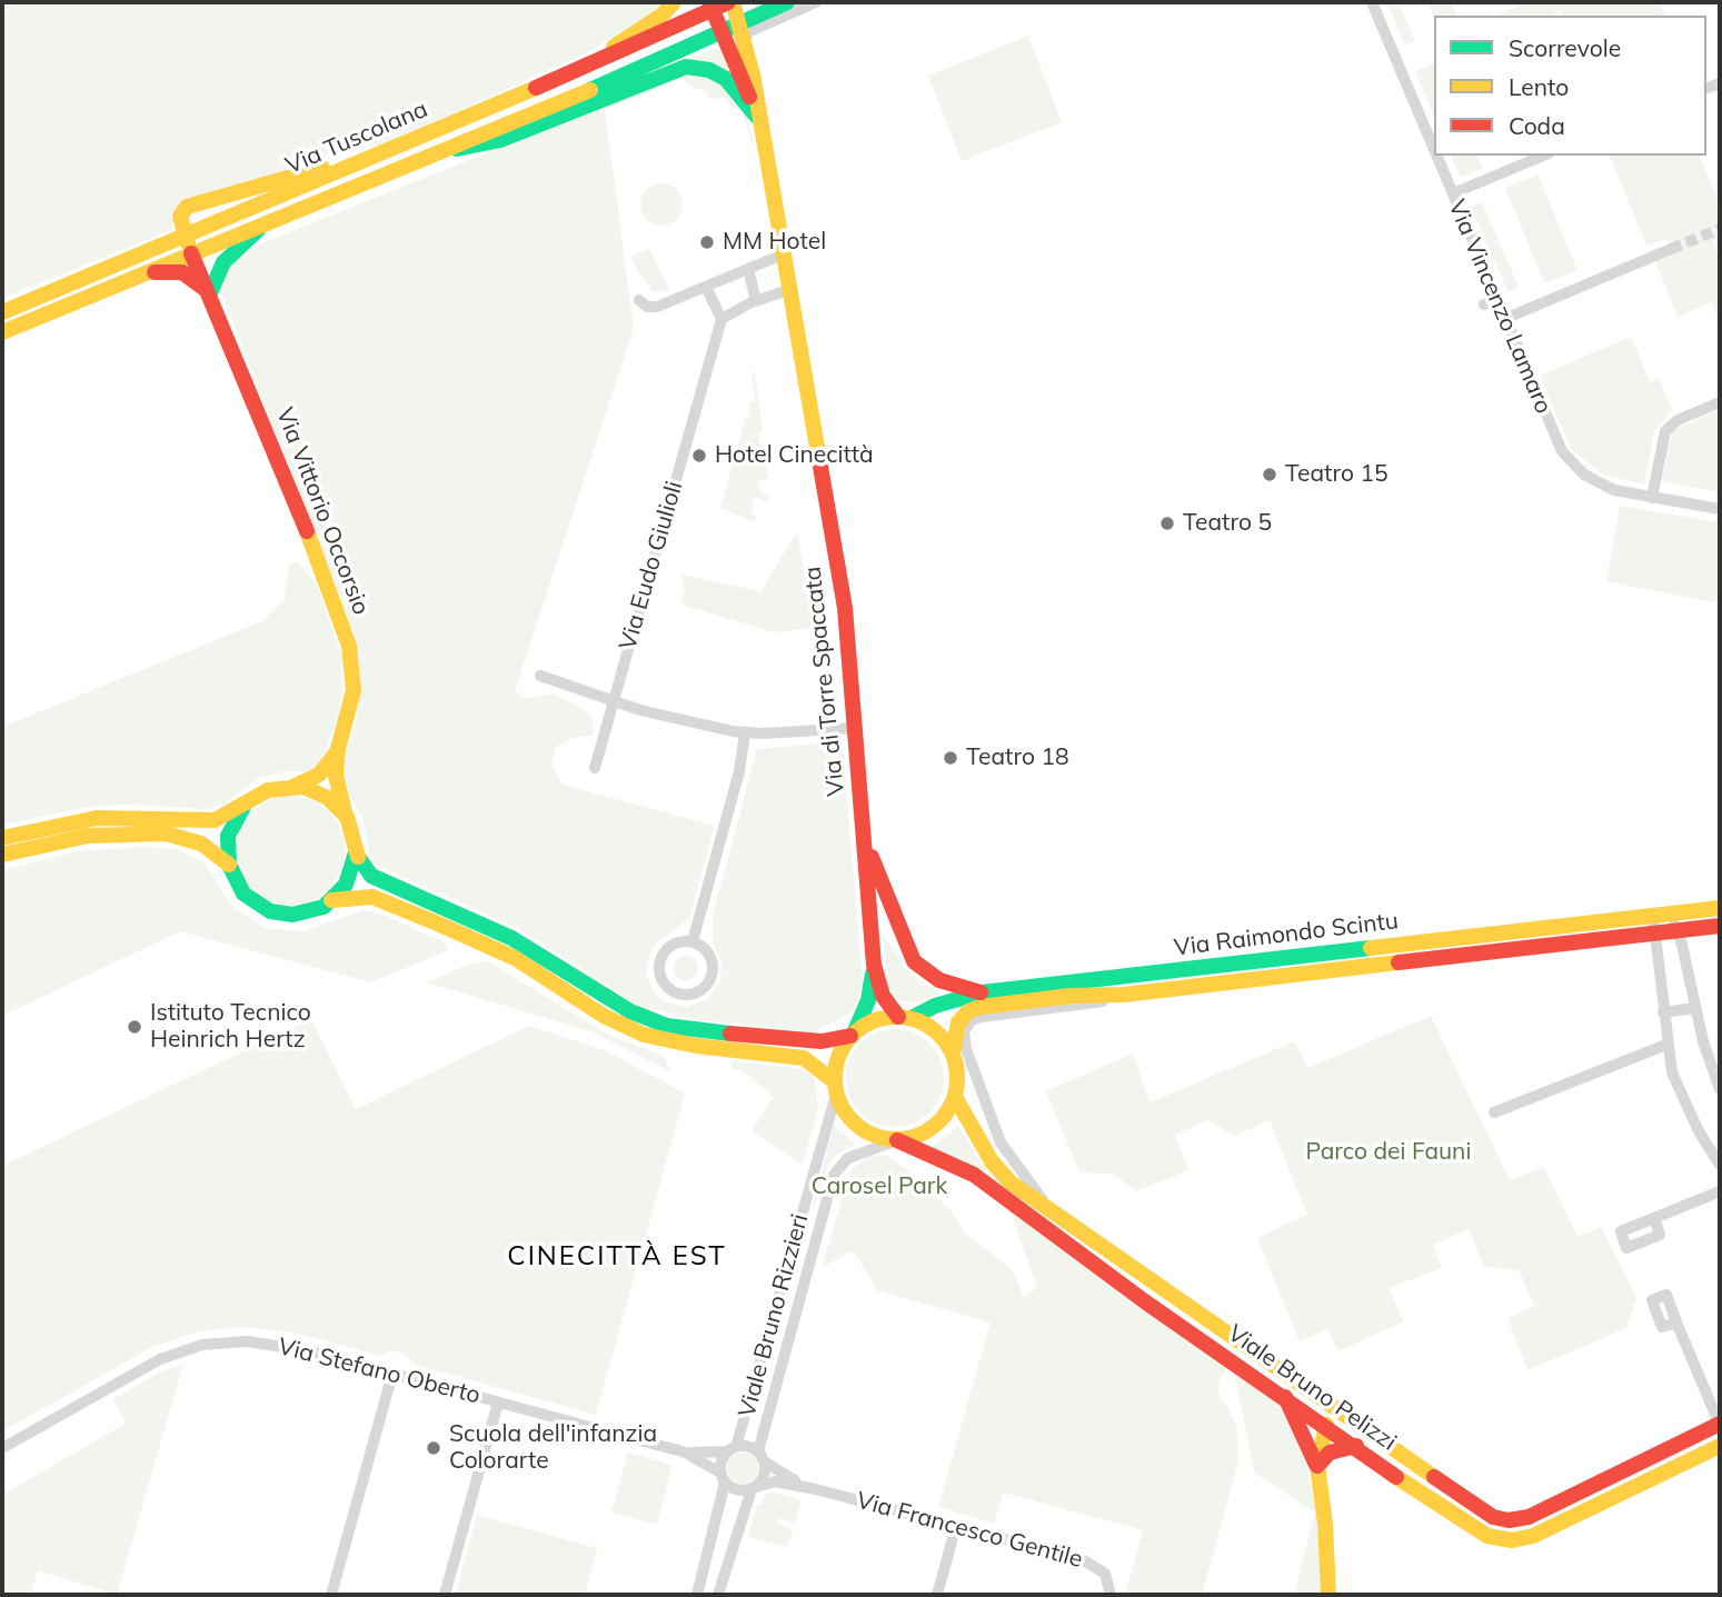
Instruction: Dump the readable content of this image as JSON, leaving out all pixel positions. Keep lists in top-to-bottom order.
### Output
{
  "streets": {
    "street": [
      "Via Tuscolana",
      "Via Vincenzo Lamaro",
      "Via Vittorio Occorsio",
      "Via Eudo Giulioli",
      "Via di Torre Spaccata",
      "Via Raimondo Scintu",
      "Viale Bruno Rizzieri",
      "Via Stefano Oberto",
      "Viale Bruno Pelizzi",
      "Via Francesco Gentile"
    ]
  },
  "crossings": [
    ["Via Tuscolana", "Via Vittorio Occorsio"],
    ["Via Tuscolana", "Via di Torre Spaccata"],
    ["Via di Torre Spaccata", "Via Raimondo Scintu"],
    ["Via di Torre Spaccata", "Viale Bruno Rizzieri"],
    ["Via di Torre Spaccata", "Viale Bruno Pelizzi"],
    ["Via Raimondo Scintu", "Viale Bruno Rizzieri"],
    ["Via Raimondo Scintu", "Viale Bruno Pelizzi"],
    ["Viale Bruno Rizzieri", "Via Stefano Oberto"],
    ["Viale Bruno Rizzieri", "Viale Bruno Pelizzi"],
    ["Viale Bruno Rizzieri", "Via Francesco Gentile"],
    ["Via Stefano Oberto", "Via Francesco Gentile"]
  ],
  "districts": ["CINECITTÀ EST"],
  "parks": ["Parco dei Fauni", "Carosel Park"],
  "places": [
    "MM Hotel",
    "Hotel Cinecittà",
    "Teatro 15",
    "Teatro 5",
    "Teatro 18",
    "Istituto Tecnico Heinrich Hertz",
    "Scuola dell'infanzia Colorarte"
  ],
  "legend": ["Scorrevole", "Lento", "Coda"]
}
